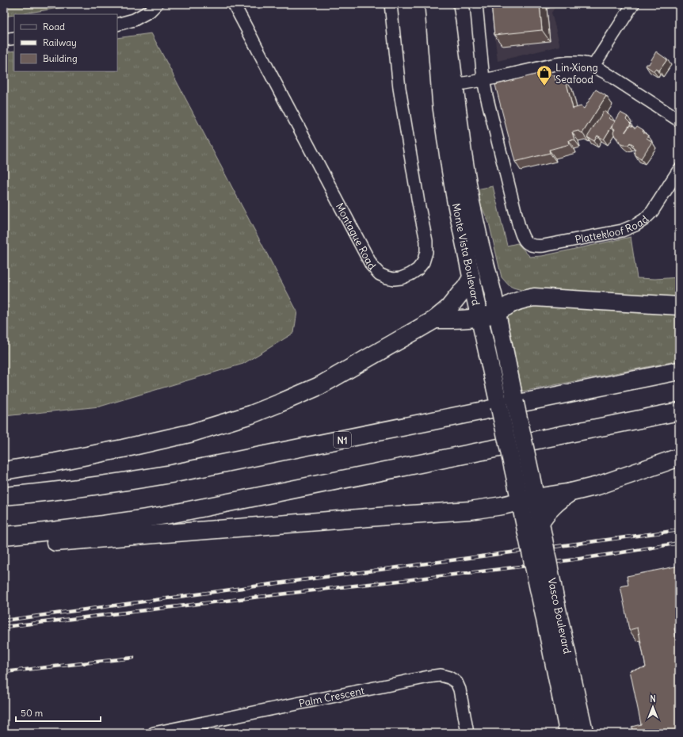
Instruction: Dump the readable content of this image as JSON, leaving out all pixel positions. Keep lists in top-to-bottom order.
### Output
{
  "streets": {
    "highway": ["N1"],
    "main road": ["Monte Vista Boulevard", "Vasco Boulevard"],
    "street": ["Plattekloof Road", "Montague Road", "Palm Crescent"]
  },
  "crossings": [
    ["Monte Vista Boulevard", "Vasco Boulevard"]
  ],
  "places": {
    "shop": ["Lin Xiong Seafood"]
  },
  "legend": ["Road", "Railway", "Building"],
  "scale_bar": "50 m",
  "north": "top"
}
